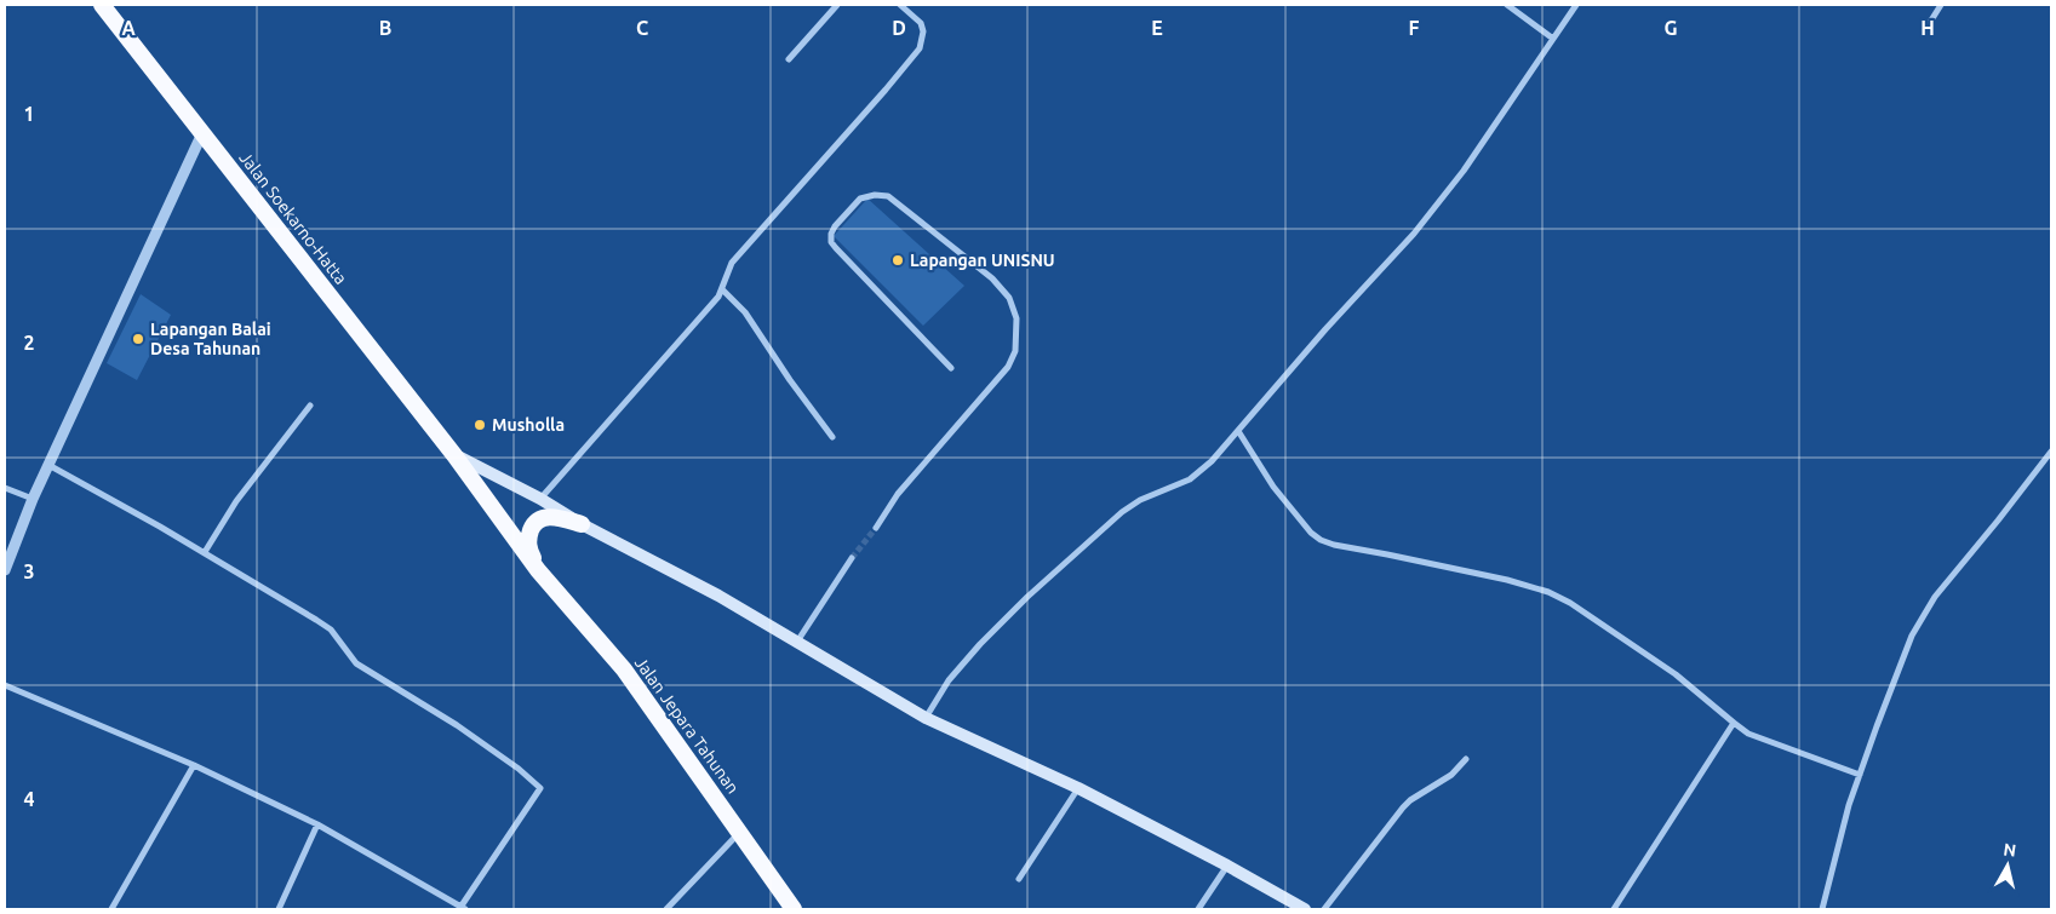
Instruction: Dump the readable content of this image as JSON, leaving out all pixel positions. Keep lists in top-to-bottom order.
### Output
{
  "streets": {
    "highway": ["Jalan Soekarno-Hatta", "Jalan Jepara Tahunan"]
  },
  "crossings": [
    ["Jalan Soekarno-Hatta", "Jalan Jepara Tahunan"]
  ],
  "places": ["Lapangan UNISNU", "Lapangan Balai Desa Tahunan", "Musholla"],
  "north": "top",
  "grid": {
    "columns": [
      "A",
      "B",
      "C",
      "D",
      "E",
      "F",
      "G",
      "H"
    ],
    "rows": [
      "1",
      "2",
      "3",
      "4"
    ]
  }
}
